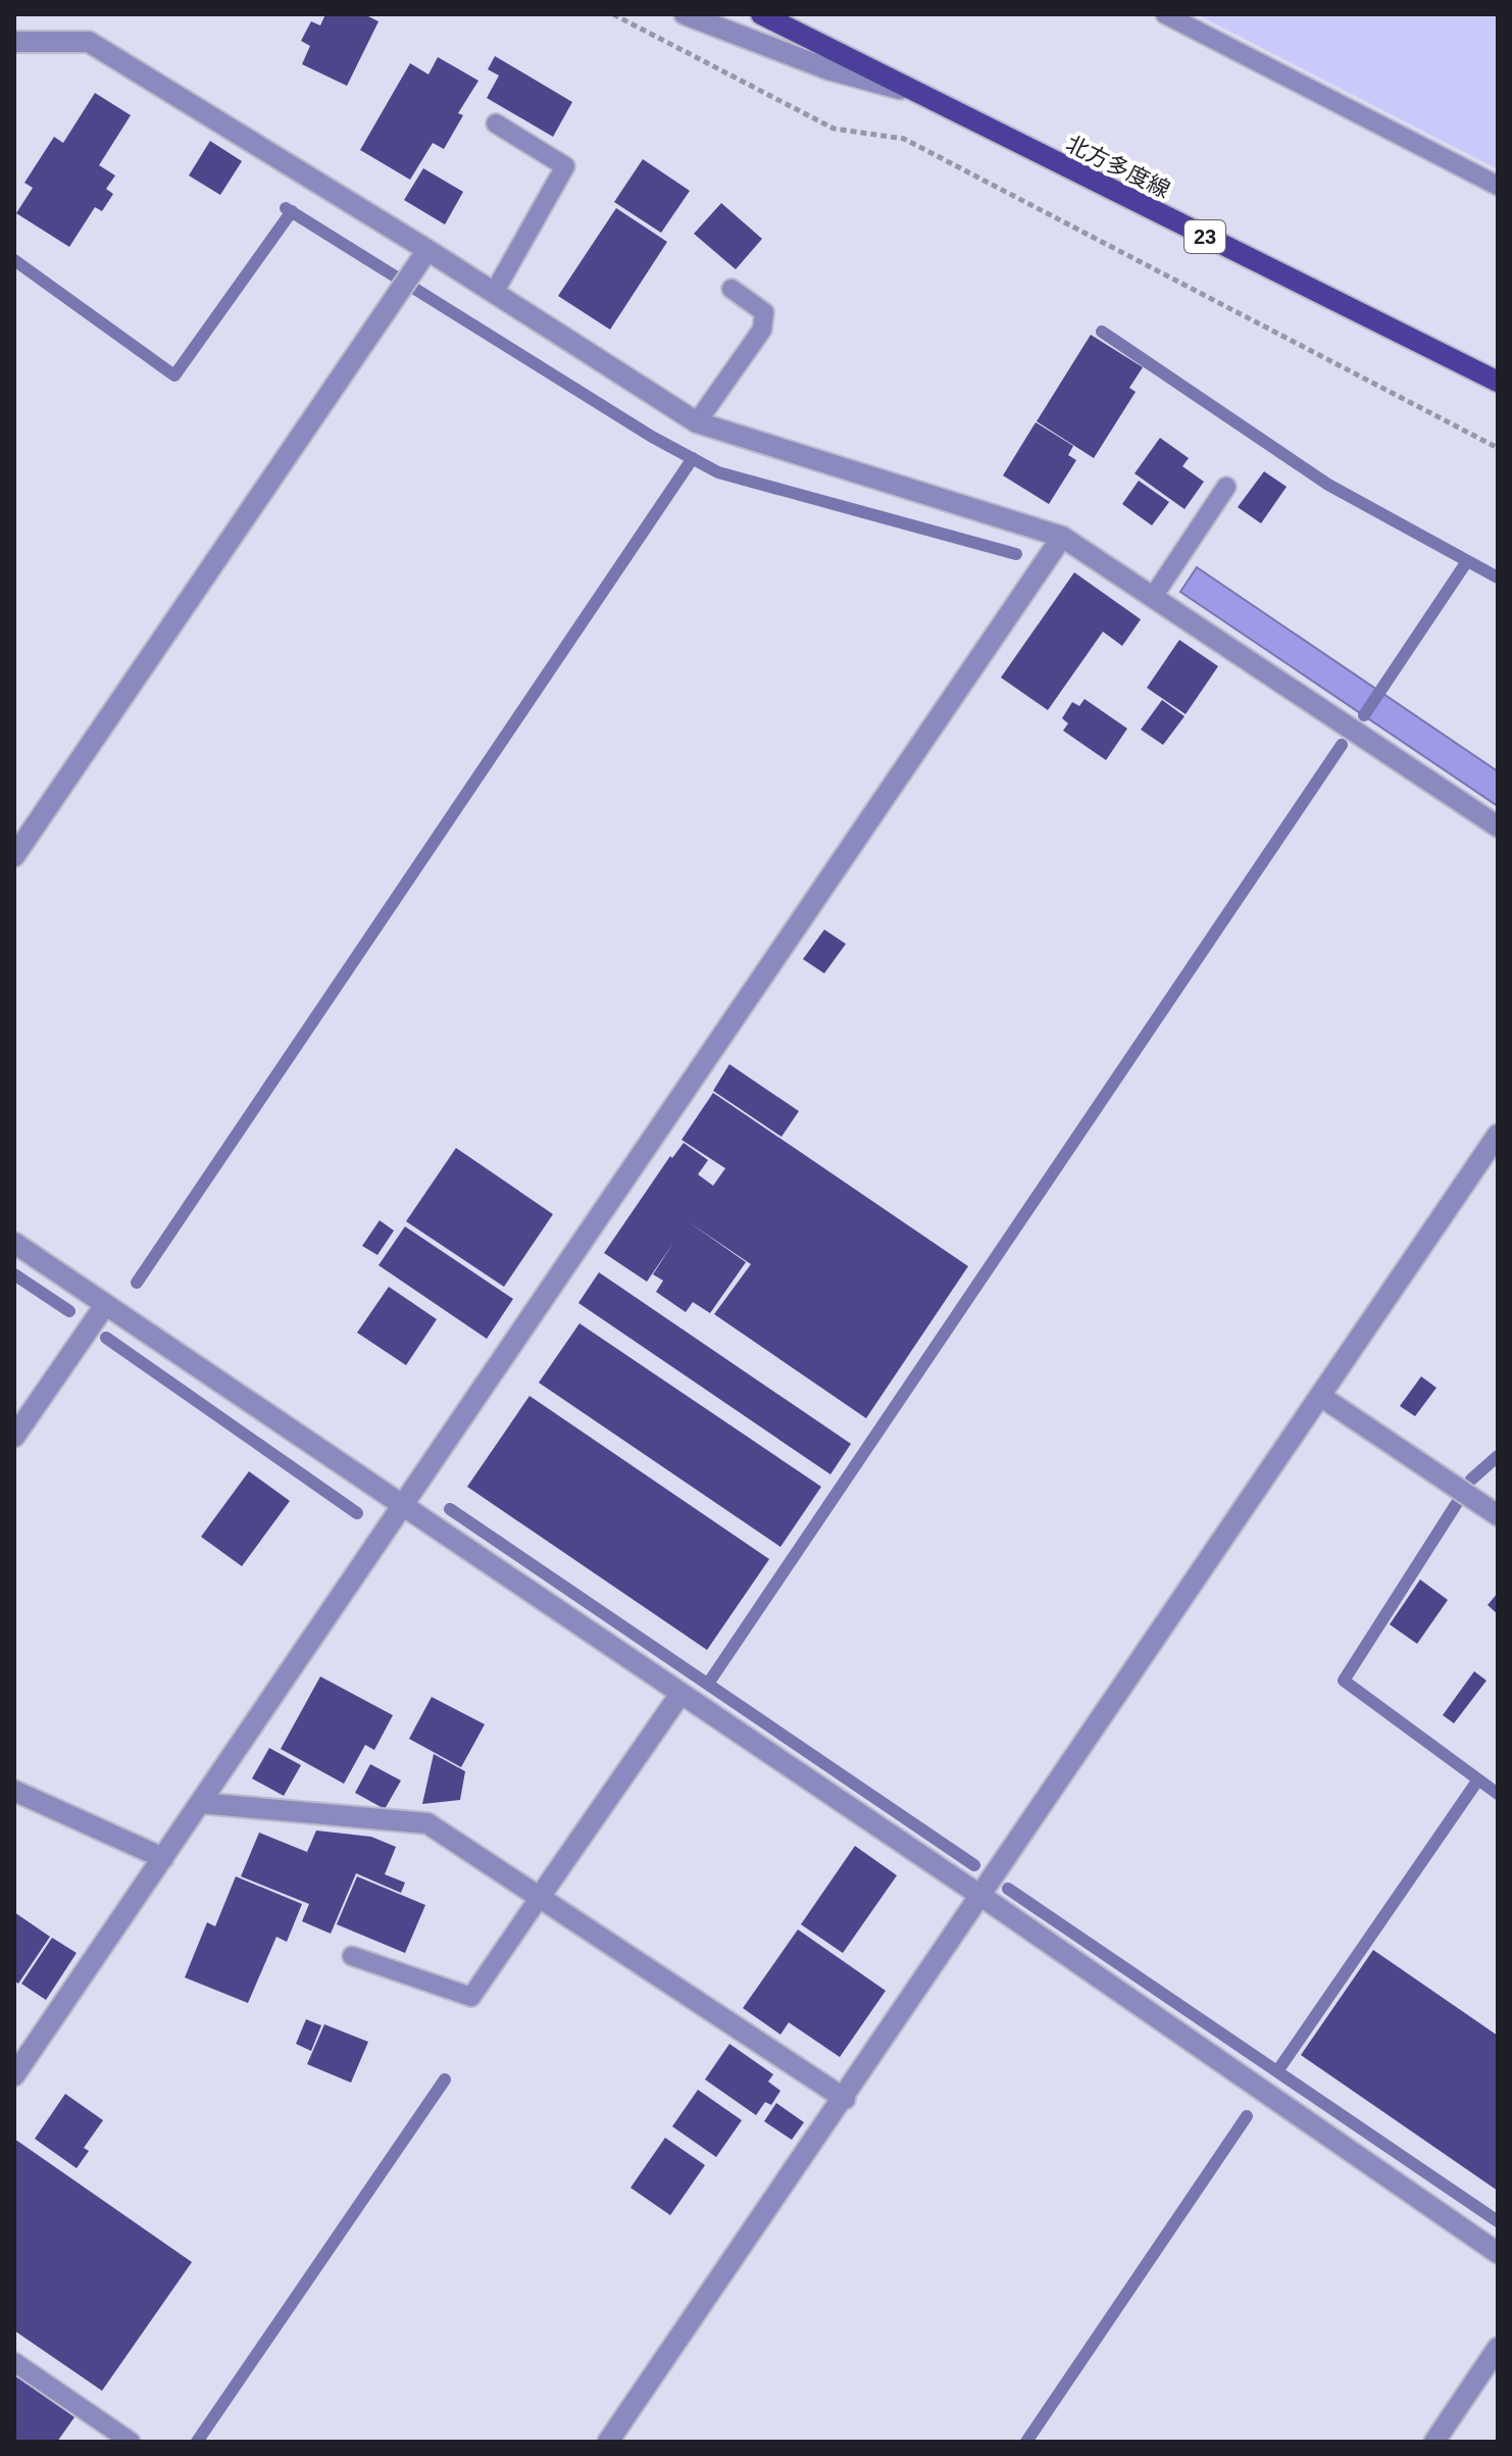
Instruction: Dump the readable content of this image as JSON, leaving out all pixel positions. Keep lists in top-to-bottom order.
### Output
{
  "streets": {
    "main road": ["北方多度線", "23"]
  }
}
